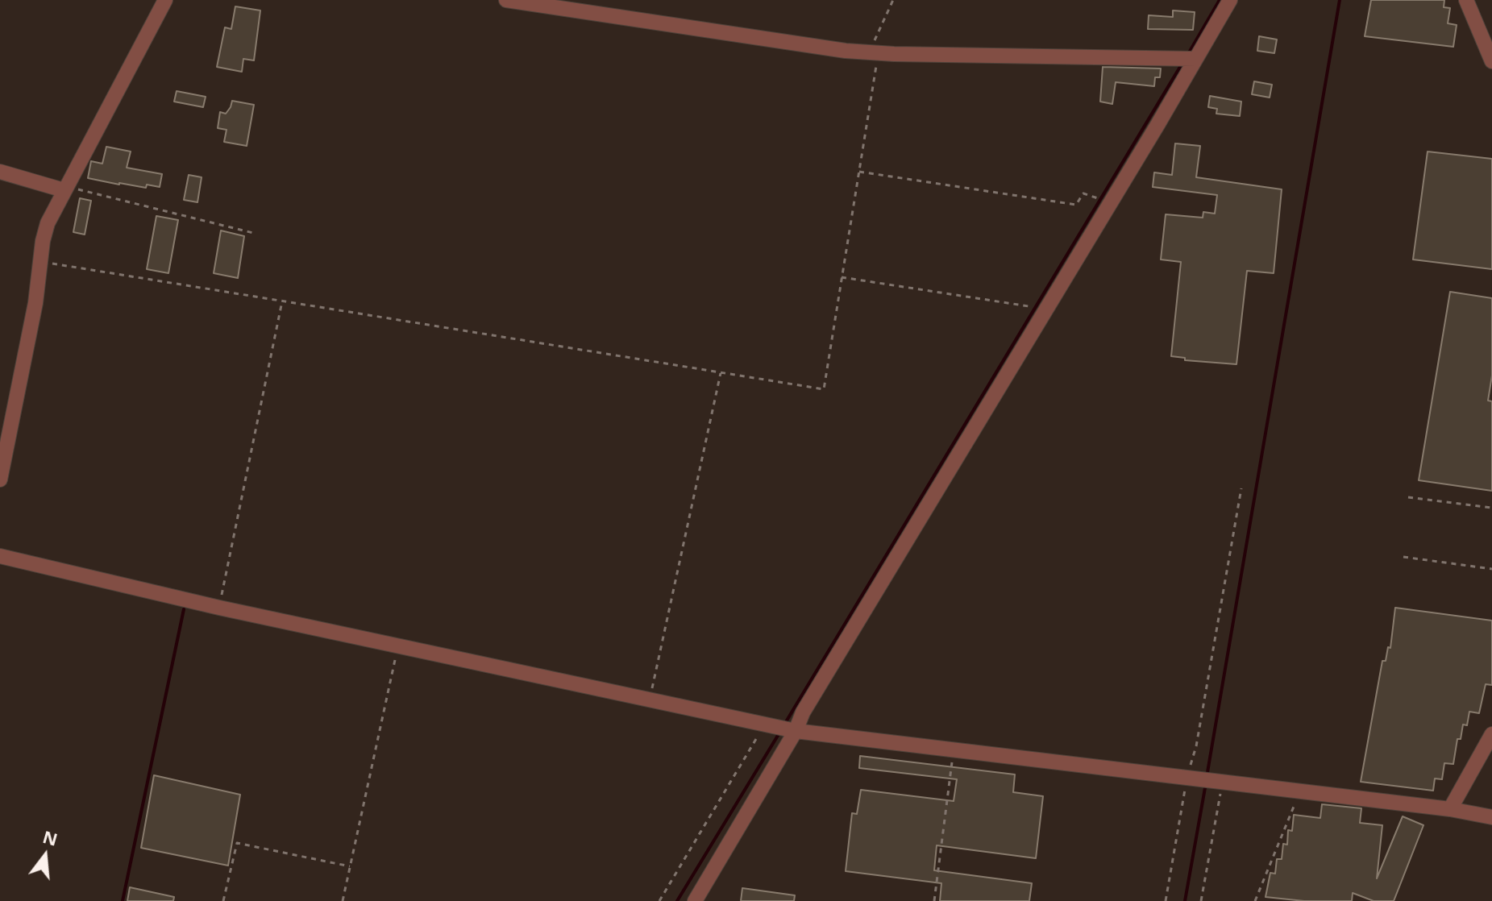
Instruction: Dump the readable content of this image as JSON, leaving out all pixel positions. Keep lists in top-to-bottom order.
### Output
{
  "north": "top"
}
